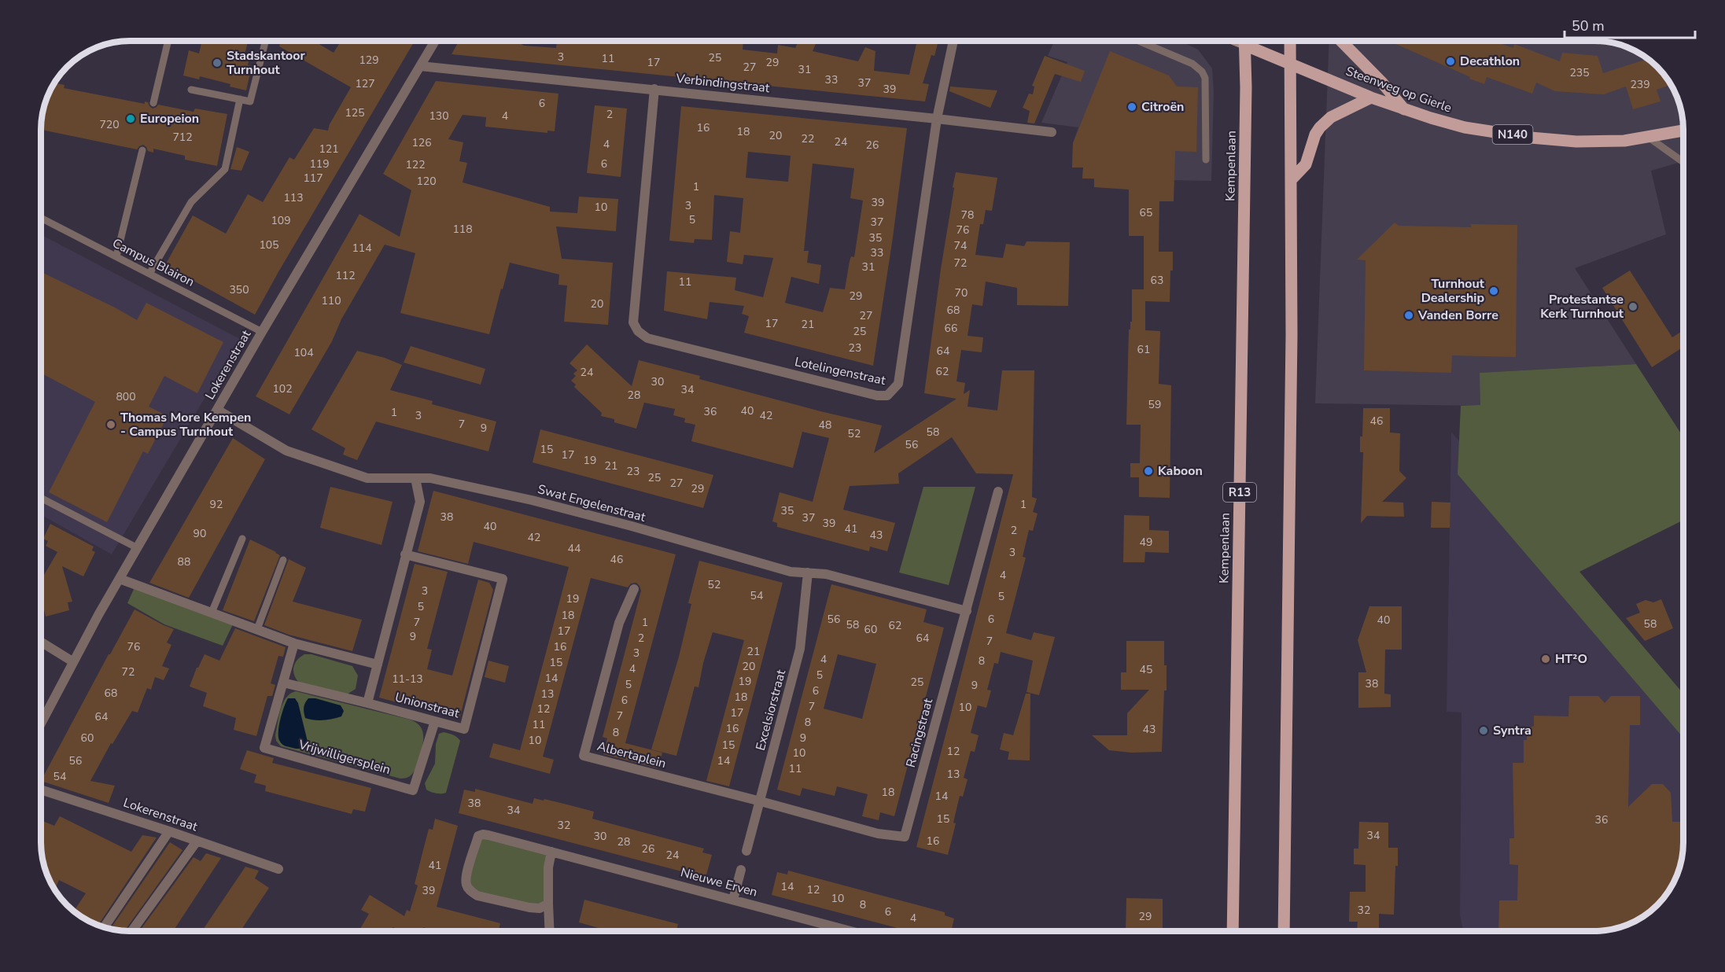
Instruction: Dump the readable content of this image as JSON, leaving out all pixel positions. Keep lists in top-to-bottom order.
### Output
{
  "streets": {
    "main road": [
      "Steenweg op Gierle",
      "N140",
      "Kempenlaan",
      "R13"
    ],
    "street": [
      "Verbindingstraat",
      "Lokerenstraat",
      "Lotelingenstraat",
      "Swat Engelenstraat",
      "Unionstraat",
      "Excelsiorstraat",
      "Racingstraat",
      "Albertaplein",
      "Vrijwilligersplein",
      "Nieuwe Erven"
    ],
    "lane": ["Campus Blairon"]
  },
  "crossings": [
    ["Verbindingstraat", "Lokerenstraat"],
    ["Verbindingstraat", "Lotelingenstraat"],
    ["Campus Blairon", "Lokerenstraat"],
    ["Lokerenstraat", "Swat Engelenstraat"],
    ["Swat Engelenstraat", "Excelsiorstraat"],
    ["Swat Engelenstraat", "Racingstraat"],
    ["Unionstraat", "Vrijwilligersplein"],
    ["Excelsiorstraat", "Racingstraat"],
    ["Excelsiorstraat", "Albertaplein"],
    ["Racingstraat", "Albertaplein"]
  ],
  "places": [
    "Decathlon",
    "Stadskantoor Turnhout",
    "Citroën",
    "Europeion",
    "Turnhout Dealership",
    "Protestantse Kerk Turnhout",
    "Vanden Borre",
    "Thomas More Kempen - Campus Turnhout",
    "Kaboon",
    "HT²O",
    "Syntra"
  ],
  "house_numbers": [
    "3",
    "25",
    "11",
    "129",
    "17",
    "29",
    "27",
    "31",
    "235",
    "33",
    "37",
    "127",
    "239",
    "39",
    "6",
    "125",
    "2",
    "130",
    "4",
    "720",
    "16",
    "18",
    "20",
    "712",
    "22",
    "24",
    "126",
    "4",
    "26",
    "121",
    "119",
    "6",
    "122",
    "117",
    "120",
    "1",
    "113",
    "39",
    "3",
    "10",
    "65",
    "78",
    "5",
    "109",
    "37",
    "118",
    "76",
    "35",
    "105",
    "74",
    "114",
    "33",
    "72",
    "31",
    "112",
    "63",
    "11",
    "350",
    "70",
    "29",
    "110",
    "20",
    "68",
    "27",
    "17",
    "21",
    "66",
    "25",
    "23",
    "61",
    "64",
    "104",
    "62",
    "24",
    "30",
    "102",
    "34",
    "28",
    "800",
    "59",
    "40",
    "36",
    "1",
    "3",
    "42",
    "46",
    "7",
    "48",
    "9",
    "58",
    "52",
    "56",
    "15",
    "17",
    "19",
    "21",
    "23",
    "25",
    "27",
    "29",
    "92",
    "1",
    "35",
    "38",
    "37",
    "39",
    "40",
    "41",
    "2",
    "90",
    "43",
    "42",
    "49",
    "44",
    "3",
    "46",
    "88",
    "4",
    "52",
    "3",
    "54",
    "5",
    "19",
    "5",
    "18",
    "56",
    "6",
    "40",
    "7",
    "1",
    "58",
    "58",
    "62",
    "60",
    "17",
    "9",
    "2",
    "64",
    "7",
    "76",
    "16",
    "21",
    "3",
    "4",
    "8",
    "15",
    "20",
    "4",
    "45",
    "72",
    "5",
    "14",
    "11-13",
    "19",
    "25",
    "38",
    "5",
    "9",
    "6",
    "68",
    "13",
    "18",
    "6",
    "7",
    "10",
    "12",
    "17",
    "7",
    "64",
    "8",
    "11",
    "16",
    "43",
    "8",
    "60",
    "9",
    "10",
    "15",
    "12",
    "10",
    "56",
    "14",
    "11",
    "13",
    "54",
    "18",
    "14",
    "38",
    "34",
    "15",
    "36",
    "32",
    "34",
    "30",
    "16",
    "28",
    "26",
    "24",
    "41",
    "14",
    "12",
    "39",
    "10",
    "8",
    "32",
    "6",
    "29",
    "4"
  ],
  "scale_bar": "50 m"
}
